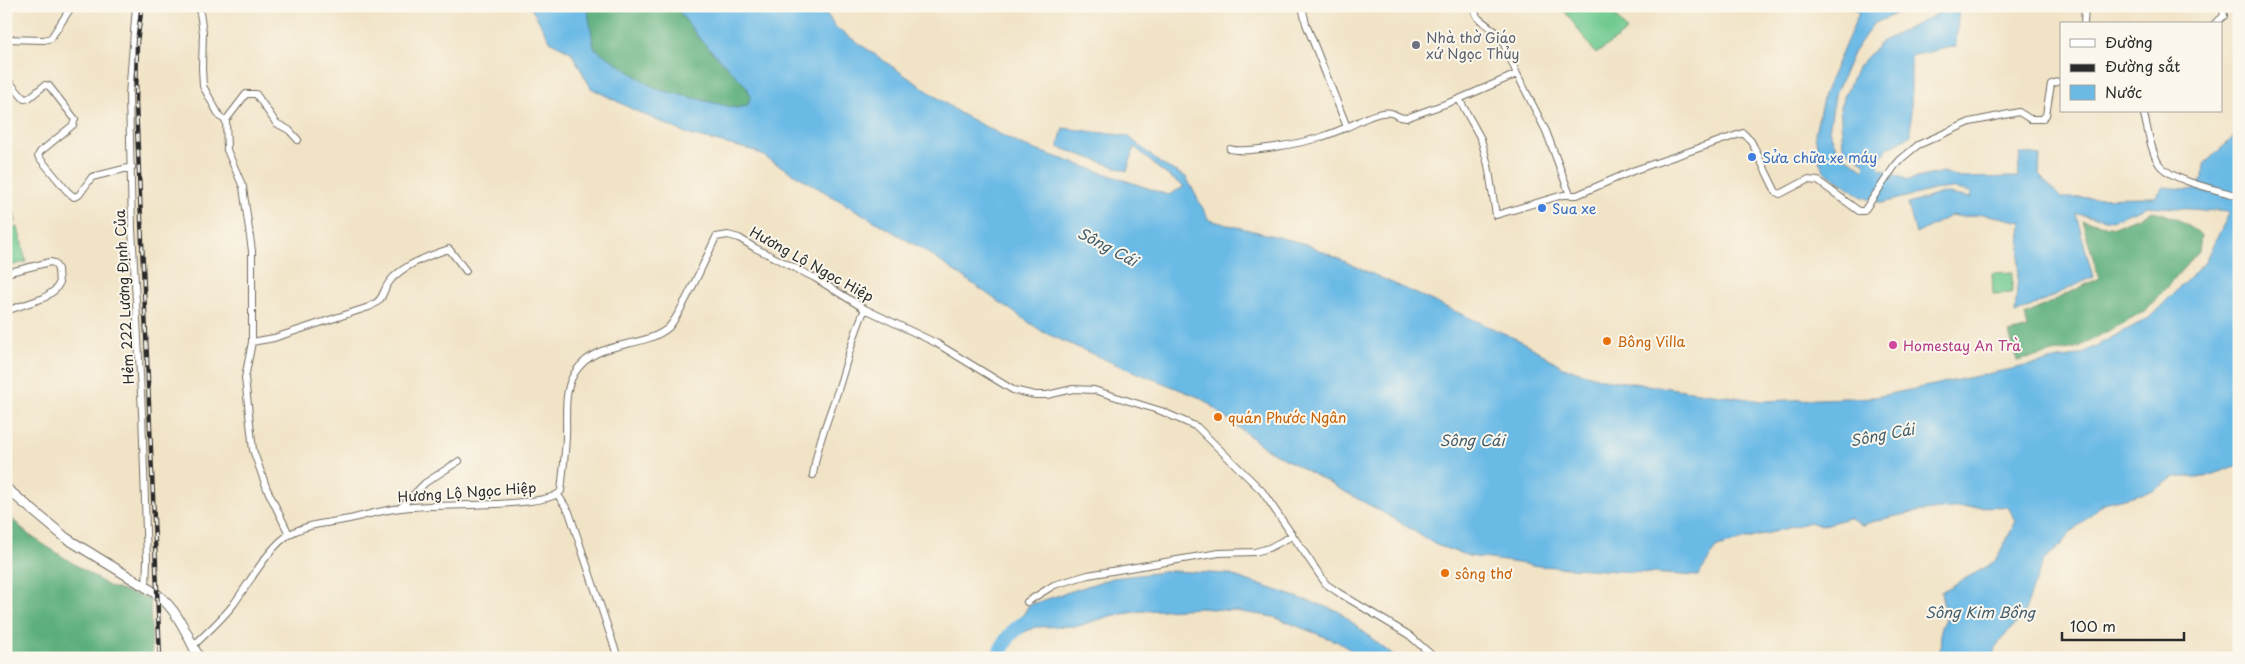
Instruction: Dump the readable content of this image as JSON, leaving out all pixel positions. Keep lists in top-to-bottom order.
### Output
{
  "streets": {
    "street": ["Hương Lộ Ngọc Hiệp", "Hẻm 222 Lương Định Của"]
  },
  "water": ["Sông Cái", "Sông Kim Bồng"],
  "places": [
    "Nhà thờ Giáo xứ Ngọc Thủy",
    "Sửa chữa xe máy",
    "Sua xe",
    "Bông Villa",
    "Homestay An Trà",
    "quán Phước Ngân",
    "sông thơ"
  ],
  "legend": ["Đường", "Đường sắt", "Nước"],
  "scale_bar": "100 m"
}
